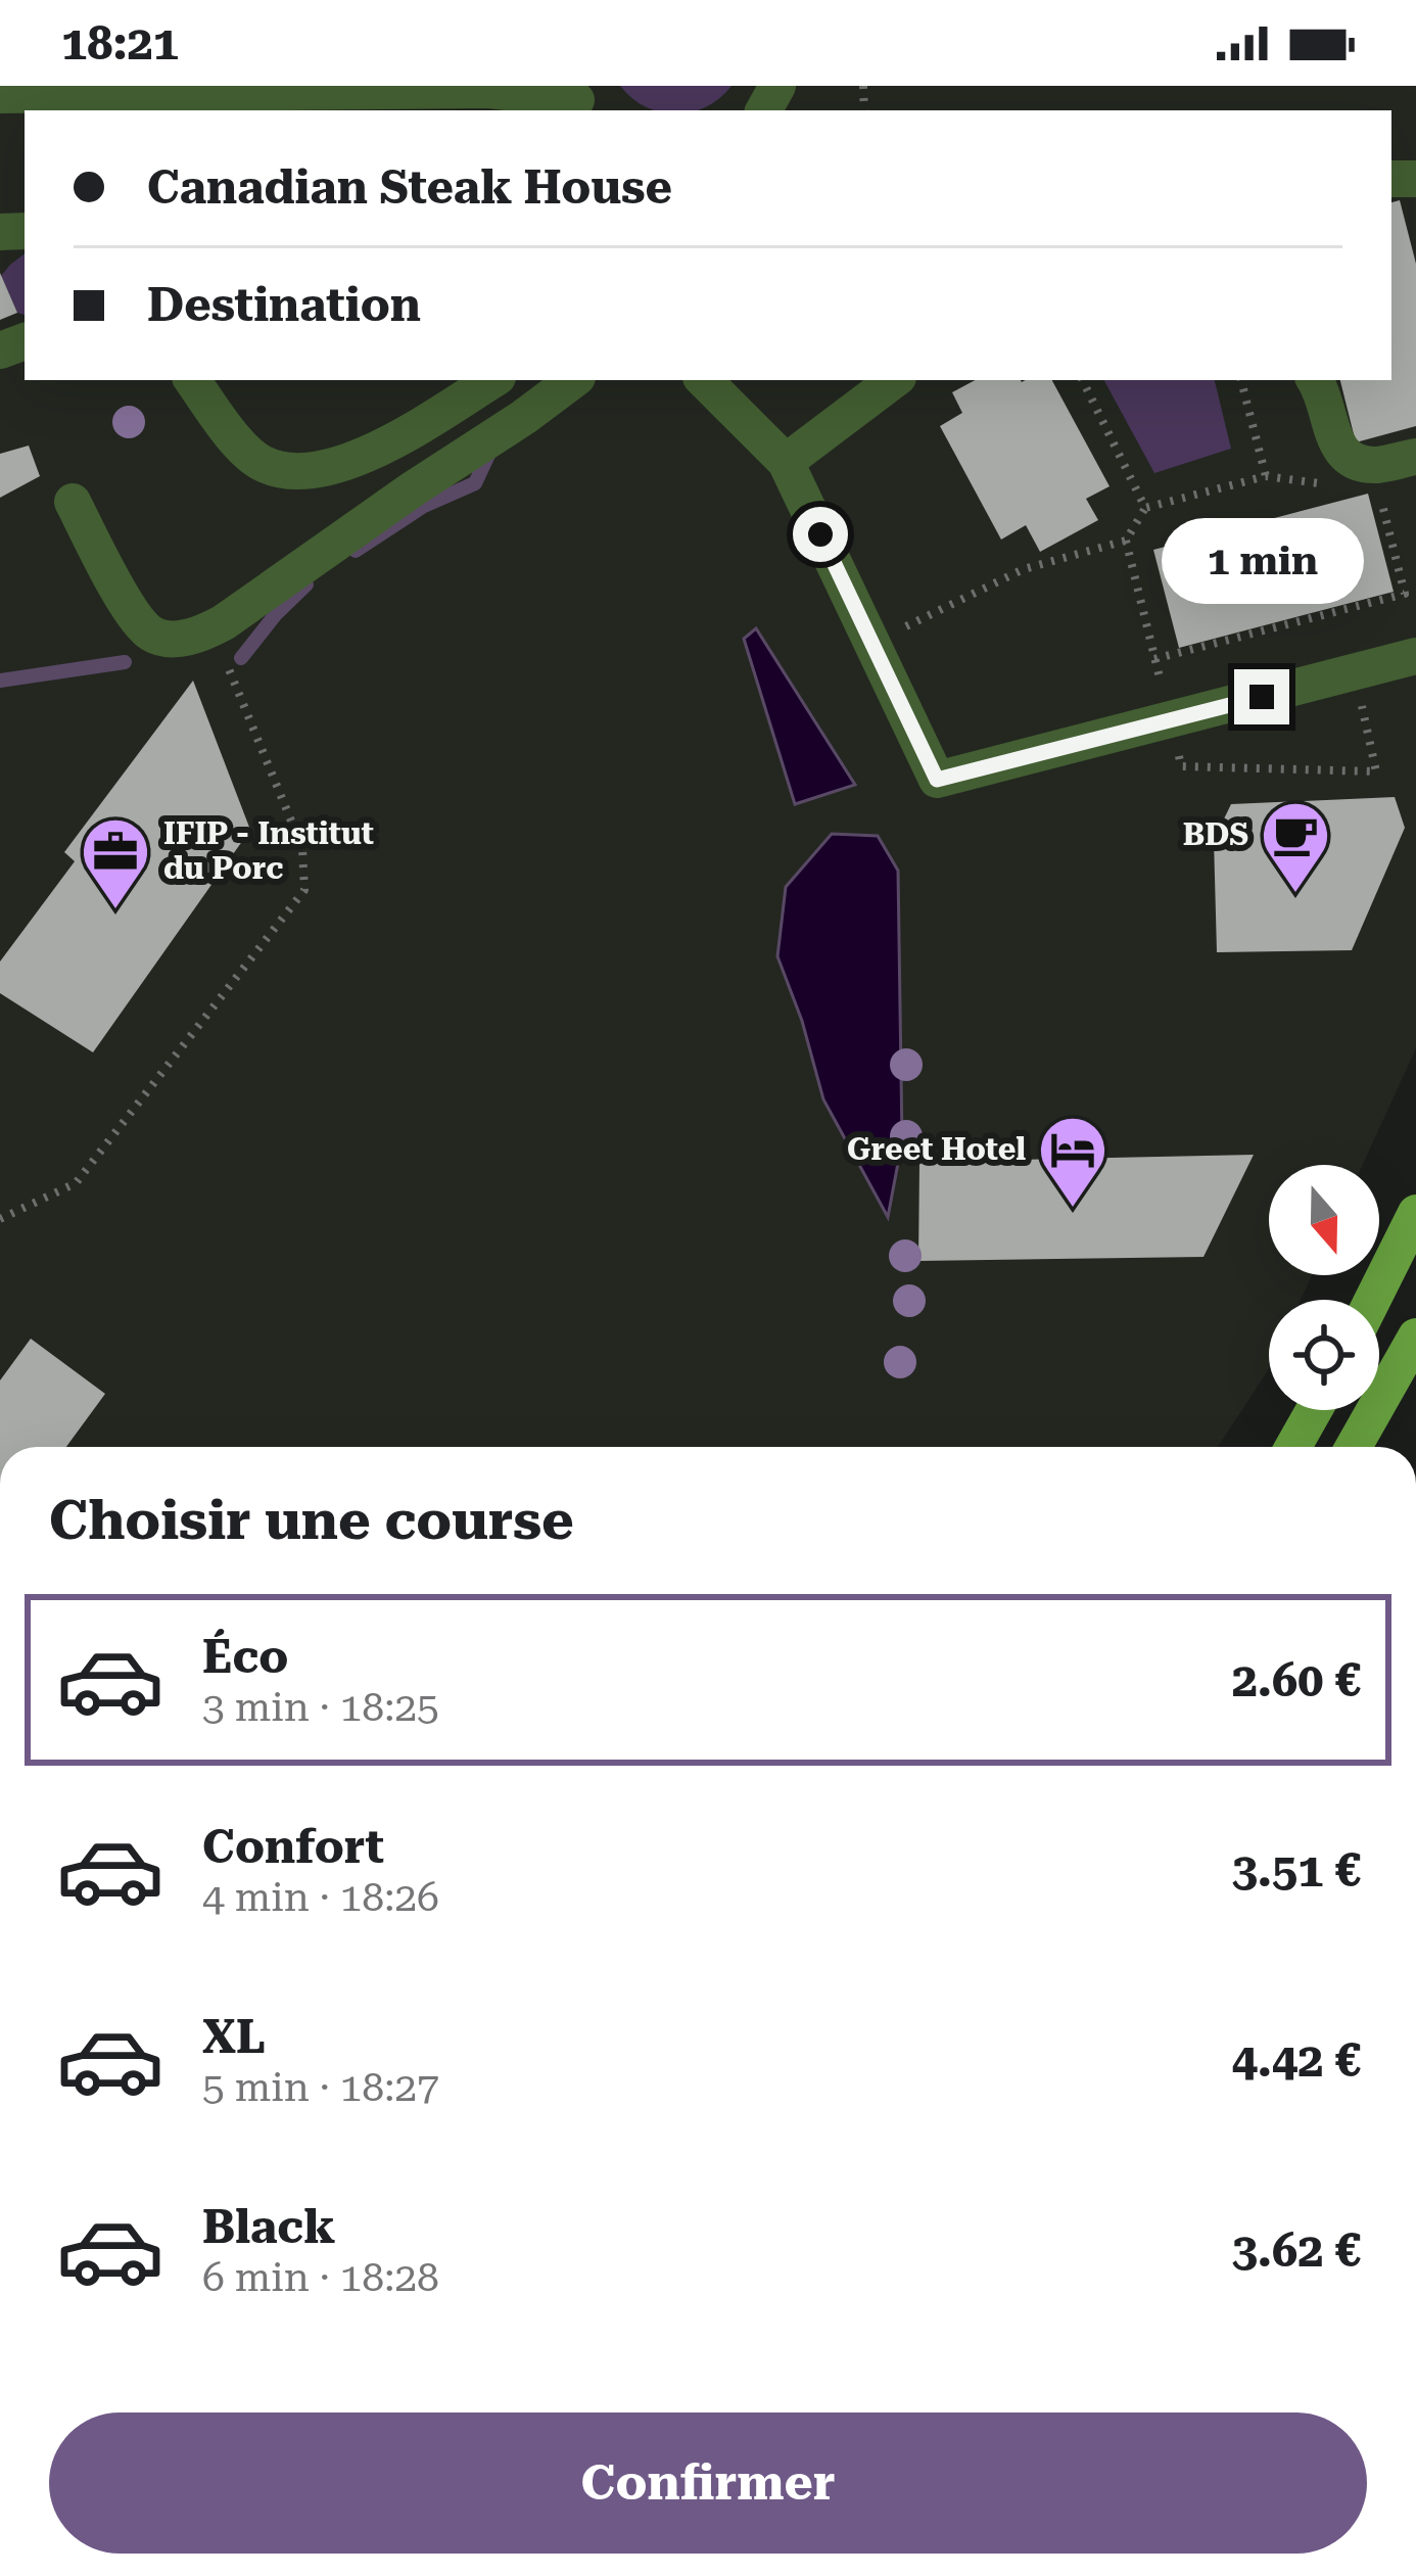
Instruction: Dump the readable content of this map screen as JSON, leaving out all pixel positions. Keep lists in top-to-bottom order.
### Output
{
  "places": {
    "cafe": ["BDS"],
    "office": ["IFIP - Institut du Porc"],
    "hotel": ["Greet Hotel"]
  },
  "north": "bottom",
  "page": {
    "status": "18:21",
    "banner": ["Canadian Steak House", "Destination"],
    "bubble": "1 min",
    "heading": "Choisir une course",
    "list": [
      {
        "name": "Éco",
        "note": "3 min · 18:25",
        "value": "2.60 €"
      },
      {
        "name": "Confort",
        "note": "4 min · 18:26",
        "value": "3.51 €"
      },
      {
        "name": "XL",
        "note": "5 min · 18:27",
        "value": "4.42 €"
      },
      {
        "name": "Black",
        "note": "6 min · 18:28",
        "value": "3.62 €"
      }
    ],
    "buttons": "Confirmer"
  }
}
